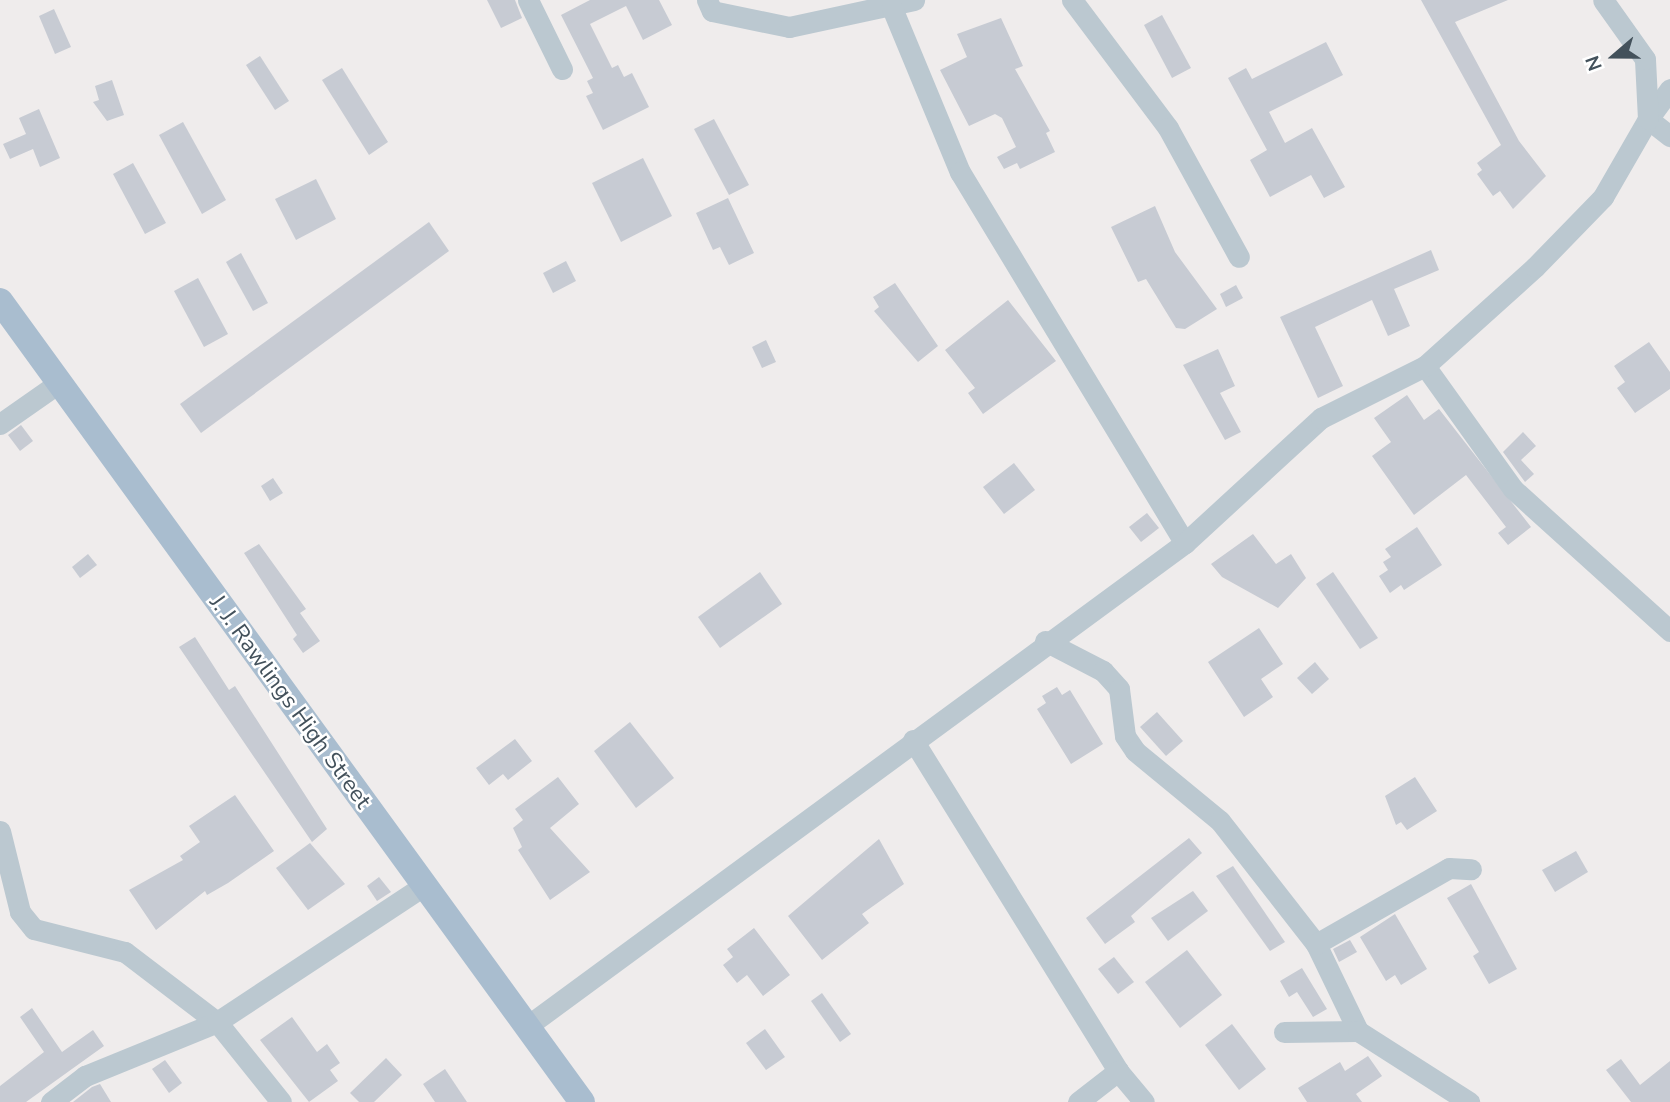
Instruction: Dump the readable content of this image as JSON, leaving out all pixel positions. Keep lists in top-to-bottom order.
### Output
{
  "streets": {
    "main road": ["J. J. Rawlings High Street"]
  },
  "north": "left"
}
